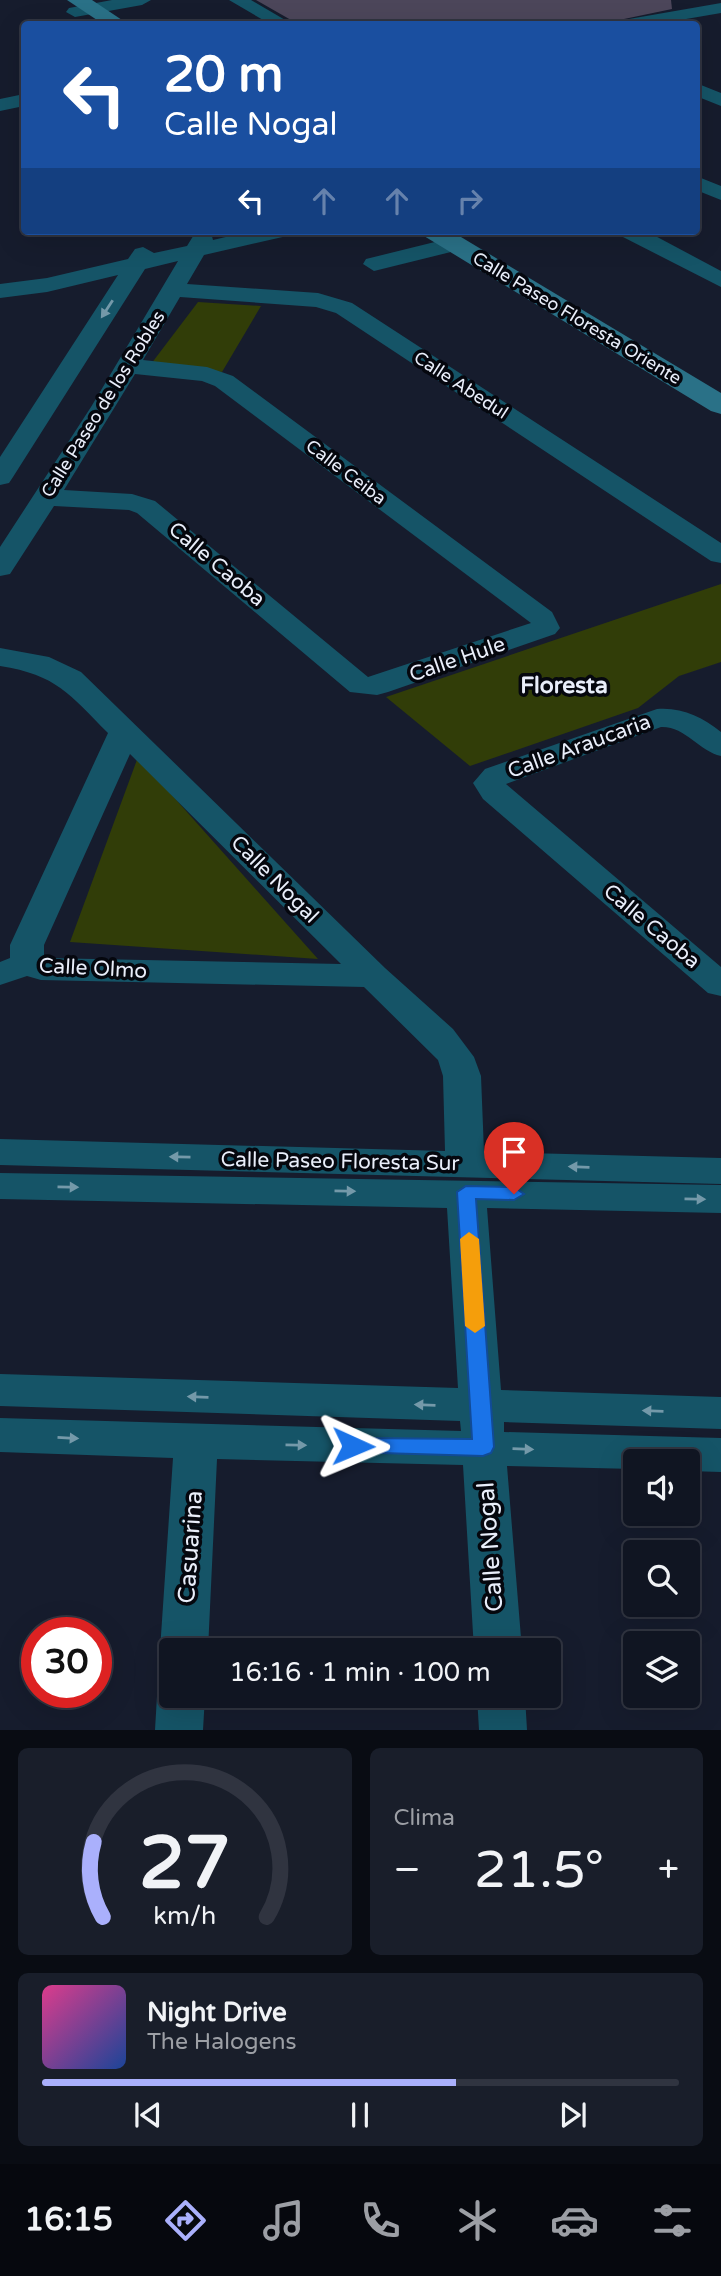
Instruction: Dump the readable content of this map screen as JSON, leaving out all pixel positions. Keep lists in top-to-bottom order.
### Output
{
  "streets": {
    "main road": ["Calle Paseo Floresta Oriente"],
    "street": [
      "Calle Abedul",
      "Calle Paseo de los Robles",
      "Calle Ceiba",
      "Calle Caoba",
      "Calle Hule",
      "Calle Araucaria",
      "Calle Nogal",
      "Calle Olmo",
      "Calle Paseo Floresta Sur",
      "Casuarina"
    ]
  },
  "crossings": [
    ["Calle Abedul", "Calle Paseo de los Robles"],
    ["Calle Paseo de los Robles", "Calle Ceiba"],
    ["Calle Paseo de los Robles", "Calle Caoba"],
    ["Calle Ceiba", "Calle Hule"],
    ["Calle Caoba", "Calle Hule"],
    ["Calle Caoba", "Calle Araucaria"],
    ["Calle Nogal", "Calle Olmo"],
    ["Calle Nogal", "Calle Paseo Floresta Sur"]
  ],
  "districts": ["Floresta"],
  "page": {
    "turn": ["20 m", "Calle Nogal"],
    "limit": "30",
    "trip": "16:16 · 1 min · 100 m",
    "tile": "Clima",
    "heat": ["−", "21.5°", "+"],
    "song": ["Night Drive", "The Halogens"],
    "tabs": "16:15",
    "gauge": ["27", "km/h"]
  }
}
